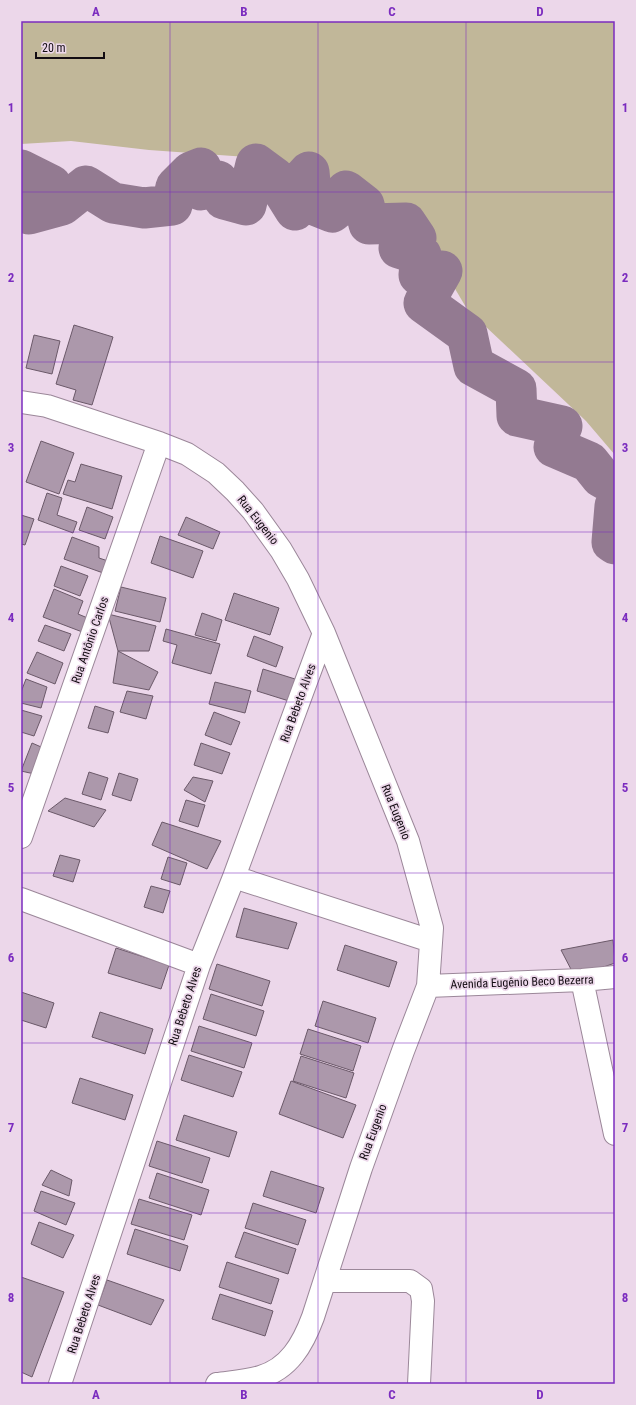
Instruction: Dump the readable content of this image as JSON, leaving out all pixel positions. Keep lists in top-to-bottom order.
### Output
{
  "streets": {
    "street": [
      "Rua Eugenio",
      "Rua Antônio Carlos",
      "Rua Bebeto Alves",
      "Avenida Eugênio Beco Bezerra"
    ]
  },
  "crossings": [
    ["Rua Eugenio", "Rua Antônio Carlos"],
    ["Rua Eugenio", "Rua Bebeto Alves"],
    ["Rua Eugenio", "Avenida Eugênio Beco Bezerra"]
  ],
  "scale_bar": "20 m",
  "grid": {
    "columns": [
      "A",
      "B",
      "C",
      "D"
    ],
    "rows": [
      "1",
      "2",
      "3",
      "4",
      "5",
      "6",
      "7",
      "8"
    ]
  }
}
